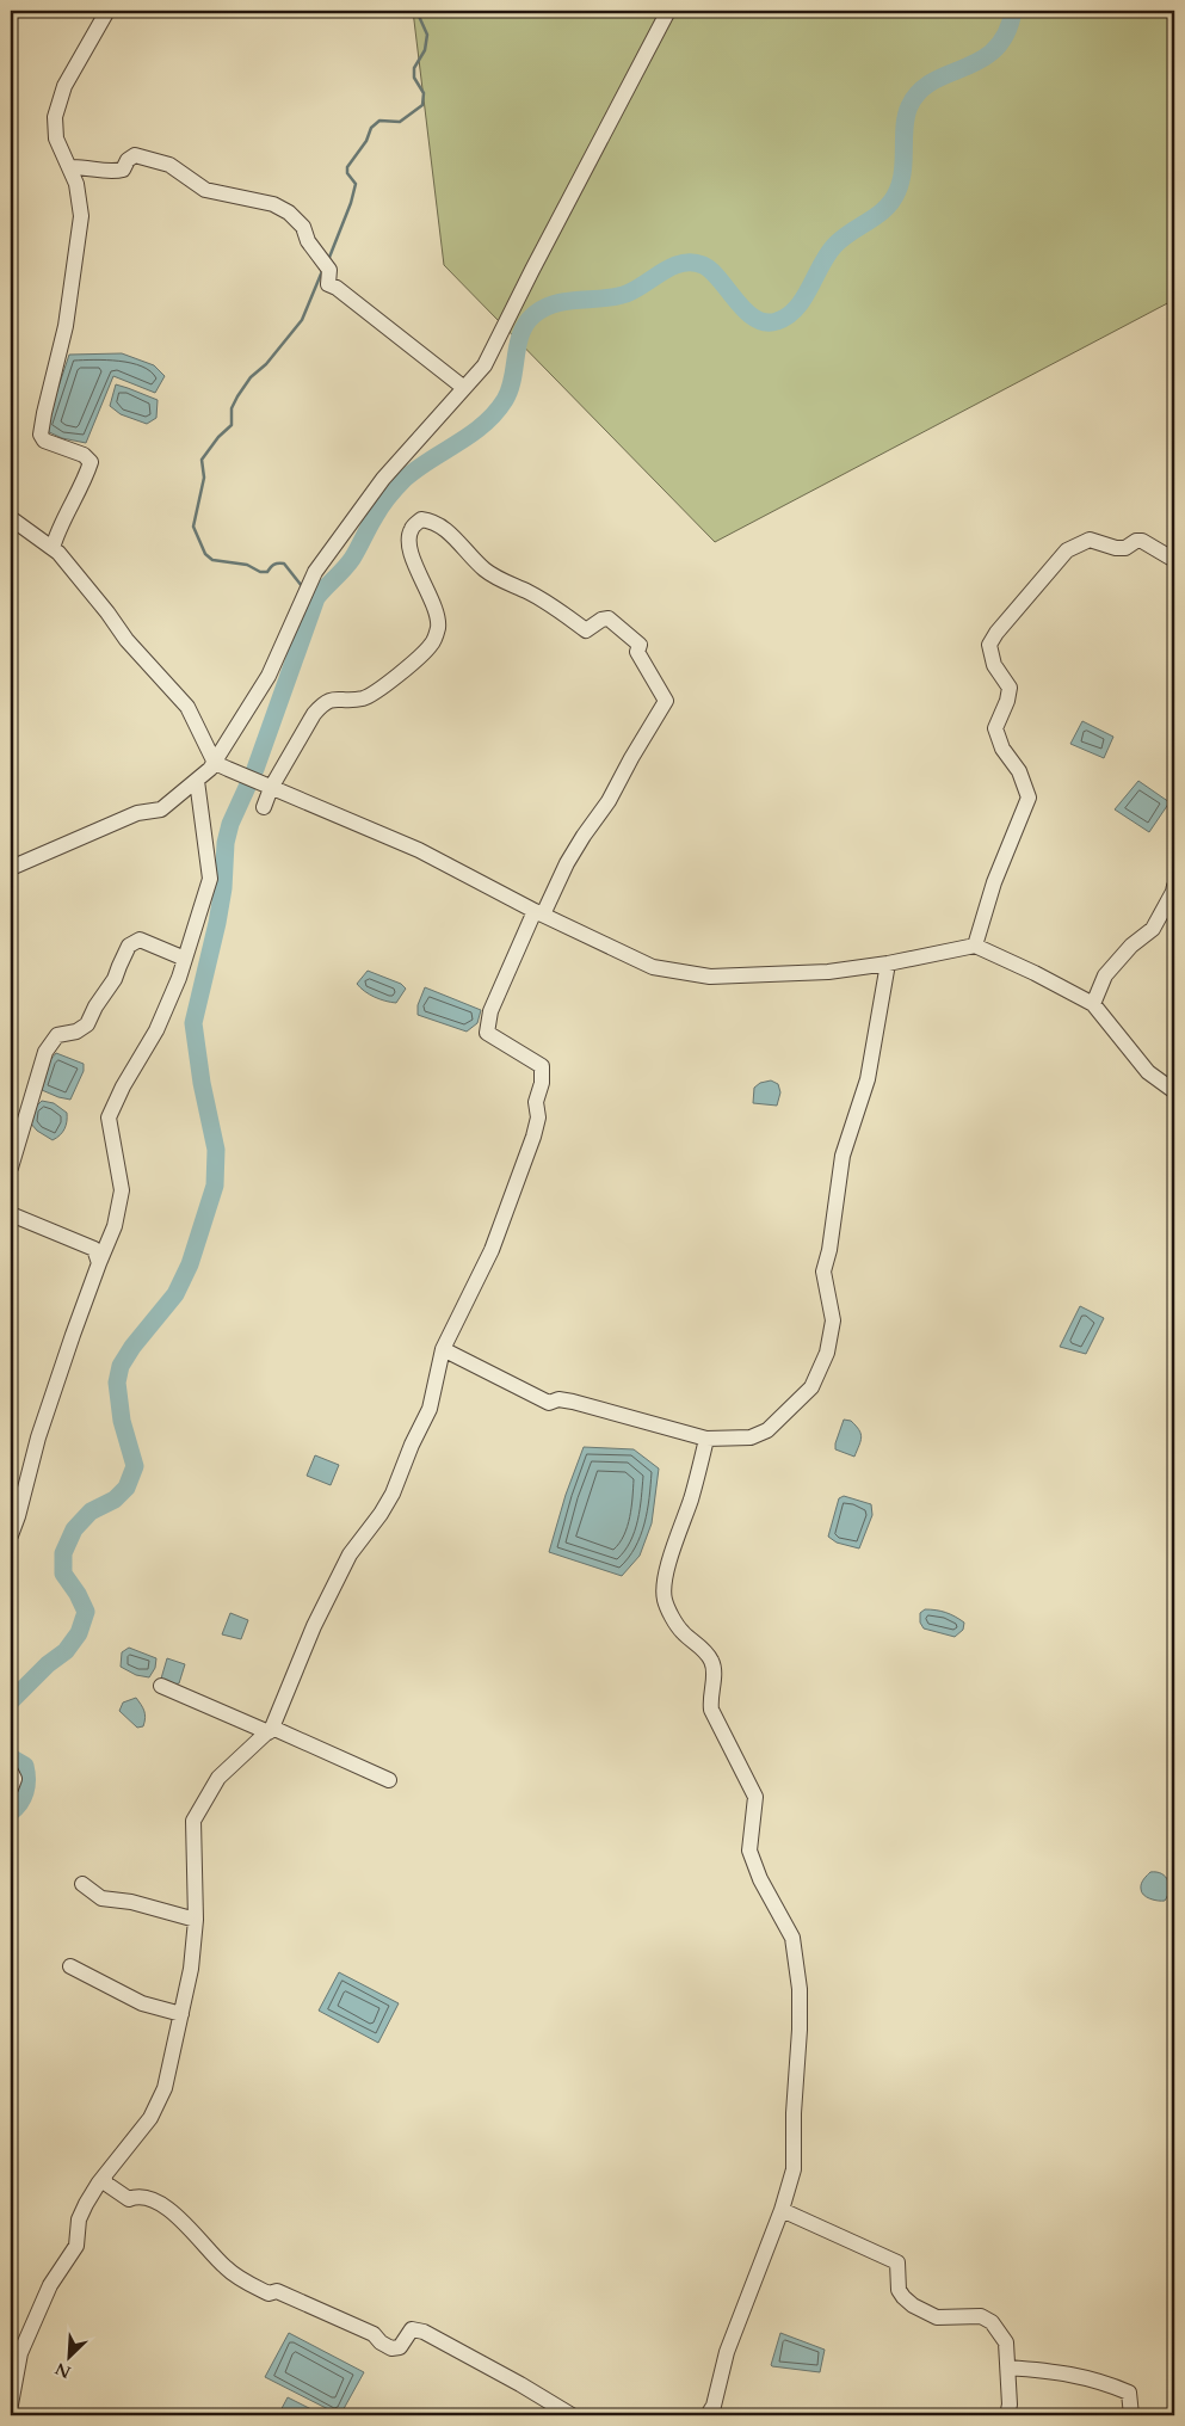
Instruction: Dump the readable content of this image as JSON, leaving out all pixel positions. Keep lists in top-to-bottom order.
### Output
{
  "north": "bottom left"
}
